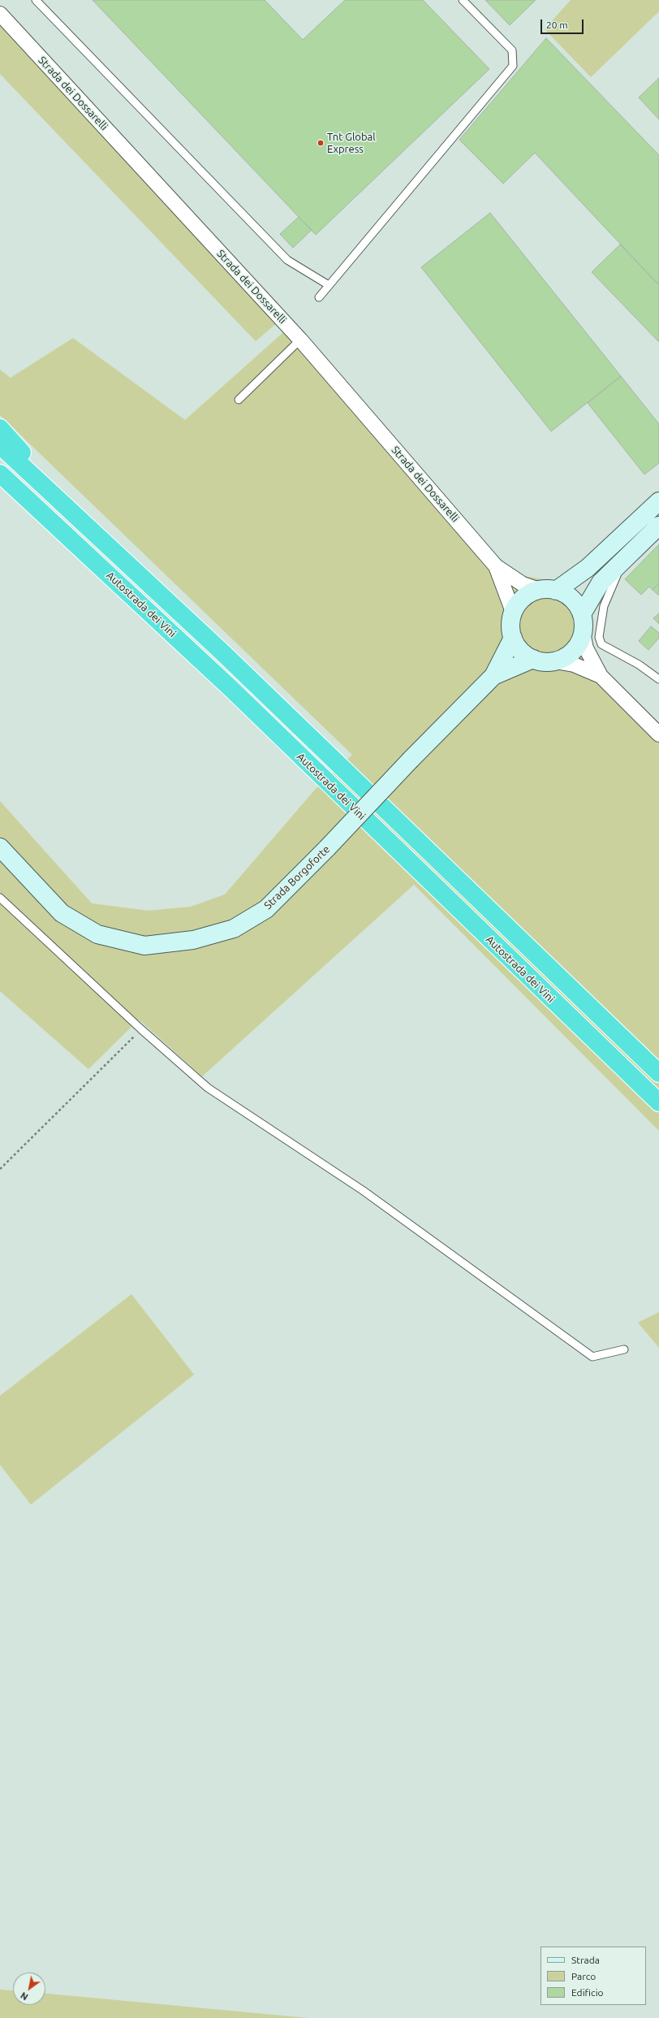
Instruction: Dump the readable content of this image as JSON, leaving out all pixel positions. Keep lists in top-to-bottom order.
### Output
{
  "streets": {
    "highway": ["Autostrada dei Vini"],
    "main road": ["Strada Borgoforte"],
    "street": ["Strada dei Dossarelli"]
  },
  "places": ["Tnt Global Express"],
  "legend": ["Strada", "Parco", "Edificio"],
  "scale_bar": "20 m",
  "north": "bottom left"
}
